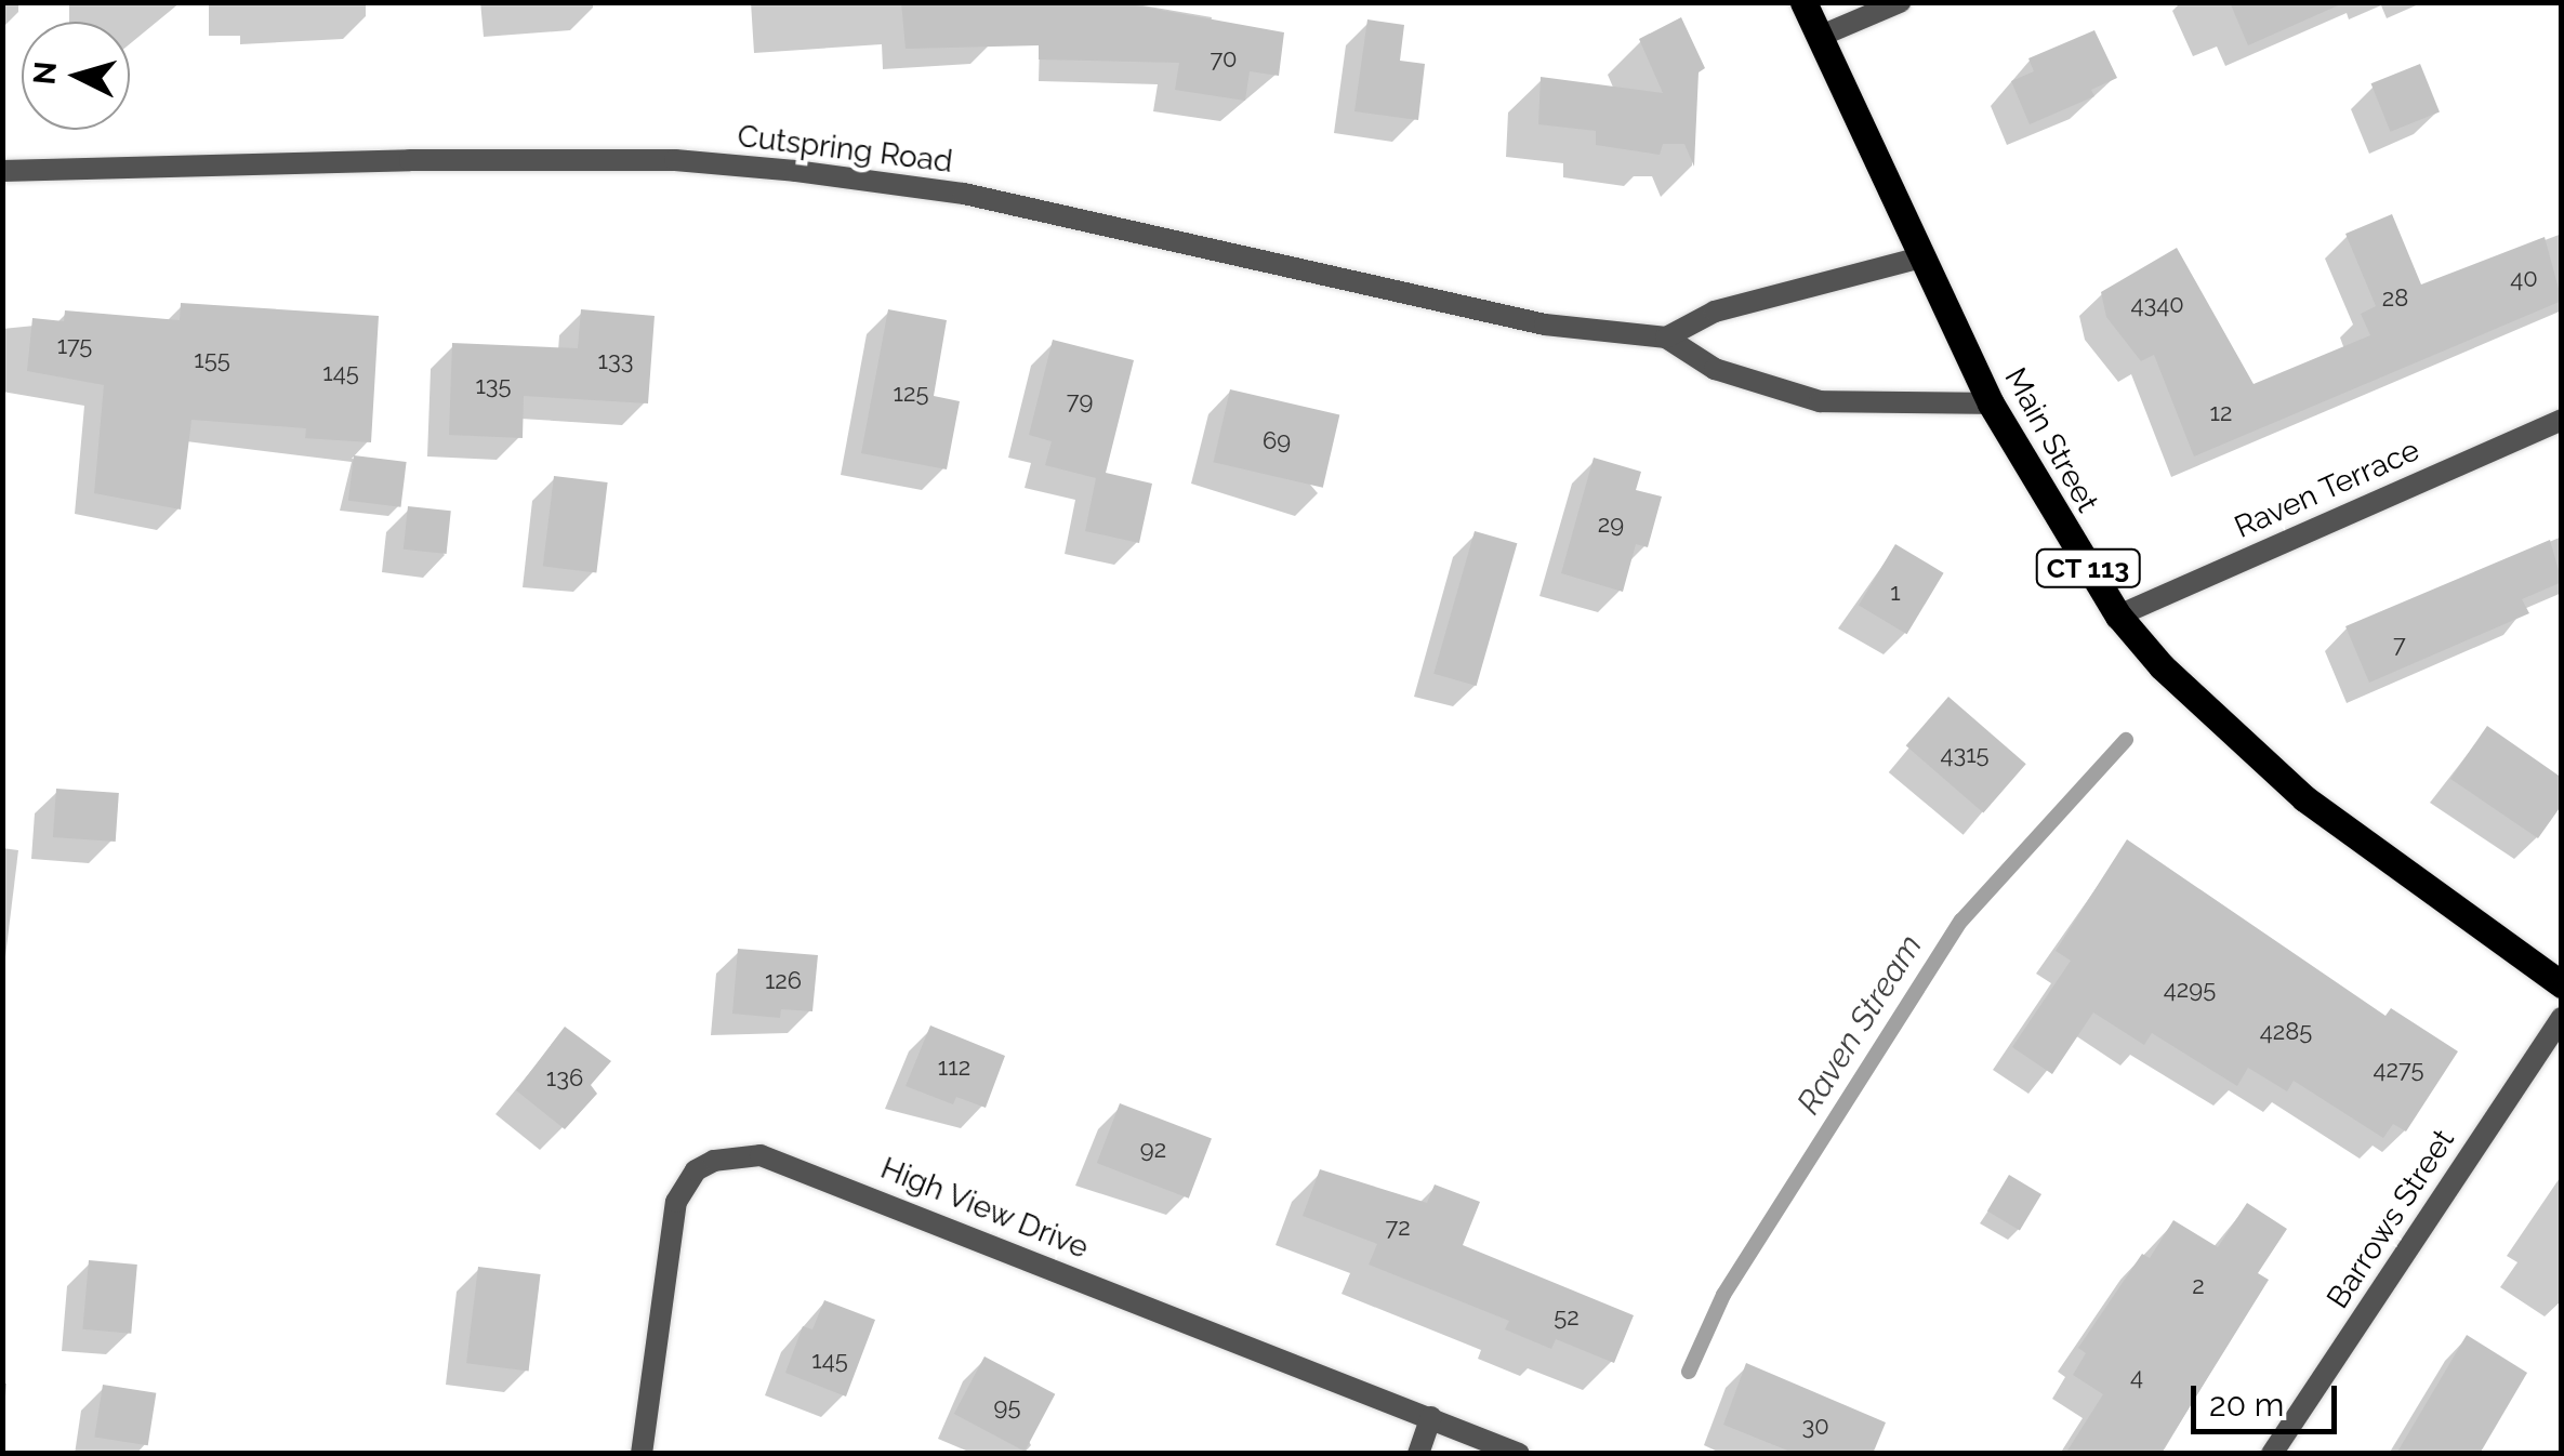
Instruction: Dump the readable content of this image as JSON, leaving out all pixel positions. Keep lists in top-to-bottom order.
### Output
{
  "streets": {
    "main road": ["Main Street", "CT 113"],
    "street": [
      "Cutspring Road",
      "Raven Terrace",
      "High View Drive",
      "Barrows Street"
    ]
  },
  "crossings": [
    ["Cutspring Road", "Main Street"],
    ["Main Street", "Raven Terrace"]
  ],
  "water": ["Raven Stream"],
  "house_numbers": [
    "70",
    "40",
    "28",
    "4340",
    "175",
    "155",
    "133",
    "145",
    "135",
    "125",
    "79",
    "12",
    "69",
    "29",
    "1",
    "7",
    "4315",
    "126",
    "4295",
    "4285",
    "112",
    "4275",
    "136",
    "92",
    "72",
    "2",
    "52",
    "145",
    "4",
    "95",
    "30"
  ],
  "scale_bar": "20 m",
  "north": "left"
}
